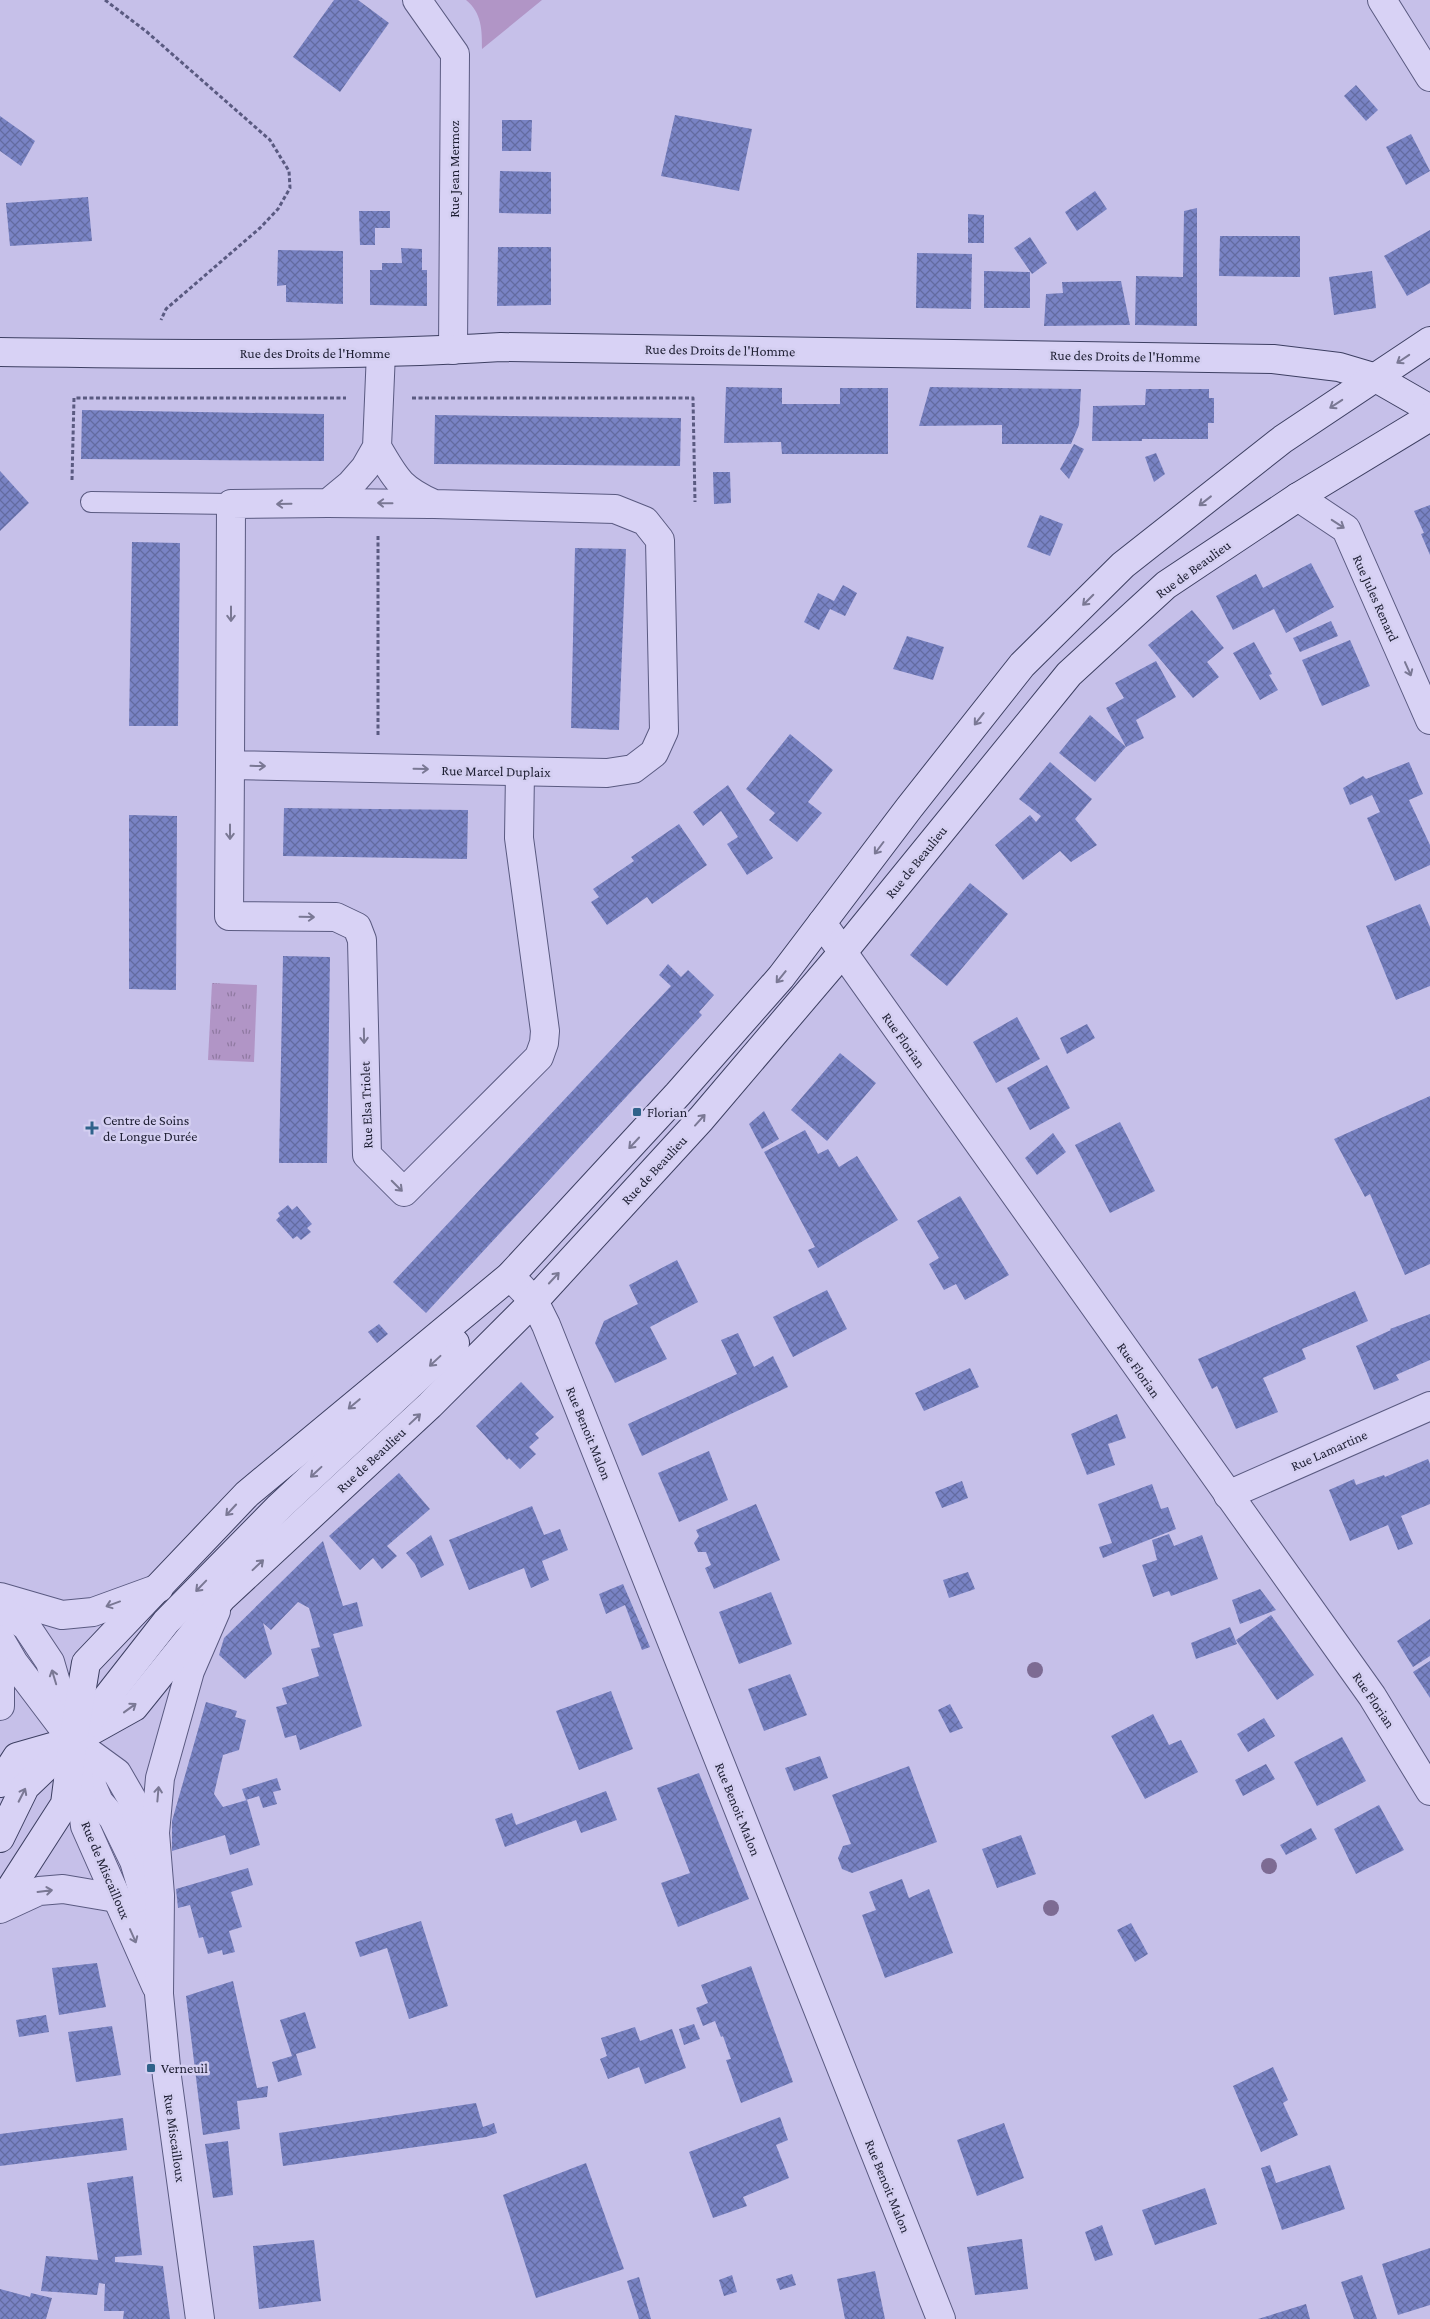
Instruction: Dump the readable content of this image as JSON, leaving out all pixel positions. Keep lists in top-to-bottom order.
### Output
{
  "streets": {
    "street": [
      "Rue Jean Mermoz",
      "Rue des Droits de l'Homme",
      "Rue de Beaulieu",
      "Rue Jules Renard",
      "Rue Marcel Duplaix",
      "Rue Florian",
      "Rue Elsa Triolet",
      "Rue Benoit Malon",
      "Rue Lamartine",
      "Rue de Miscailloux",
      "Rue Miscailloux"
    ]
  },
  "crossings": [
    ["Rue Jean Mermoz", "Rue des Droits de l'Homme"],
    ["Rue de Beaulieu", "Rue Jules Renard"],
    ["Rue de Beaulieu", "Rue Florian"],
    ["Rue de Beaulieu", "Rue Benoit Malon"],
    ["Rue de Beaulieu", "Rue de Miscailloux"],
    ["Rue Marcel Duplaix", "Rue Elsa Triolet"],
    ["Rue Florian", "Rue Lamartine"],
    ["Rue de Miscailloux", "Rue Miscailloux"]
  ],
  "one_way": ["Rue Jules Renard"],
  "places": {
    "transit": ["Florian", "Verneuil"],
    "health": ["Centre de Soins de Longue Durée"]
  }
}
